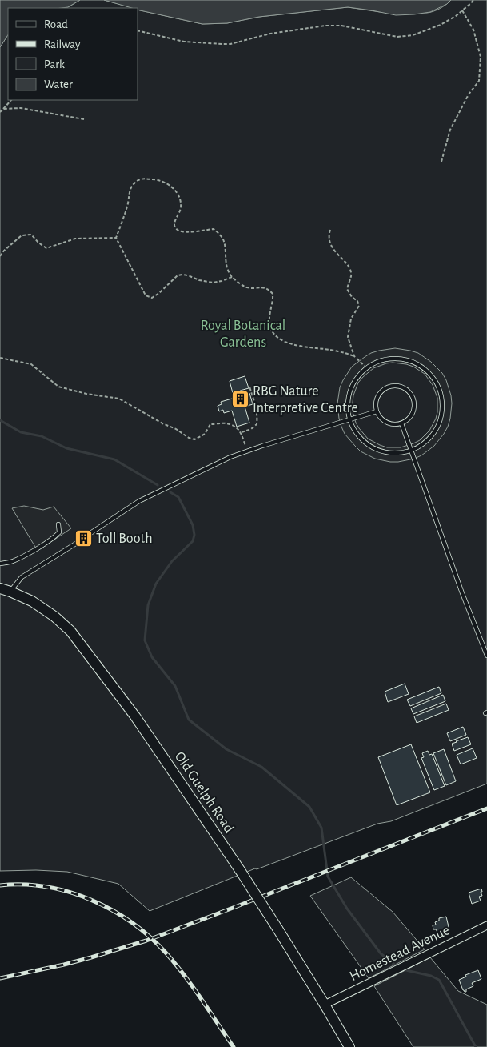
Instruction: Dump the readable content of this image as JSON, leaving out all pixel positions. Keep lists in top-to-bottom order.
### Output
{
  "streets": {
    "street": ["Old Guelph Road", "Homestead Avenue"]
  },
  "crossings": [
    ["Old Guelph Road", "Homestead Avenue"]
  ],
  "parks": ["Royal Botanical Gardens"],
  "places": {
    "building": ["RBG Nature Interpretive Centre", "Toll Booth"]
  },
  "legend": [
    "Road",
    "Railway",
    "Park",
    "Water"
  ]
}
